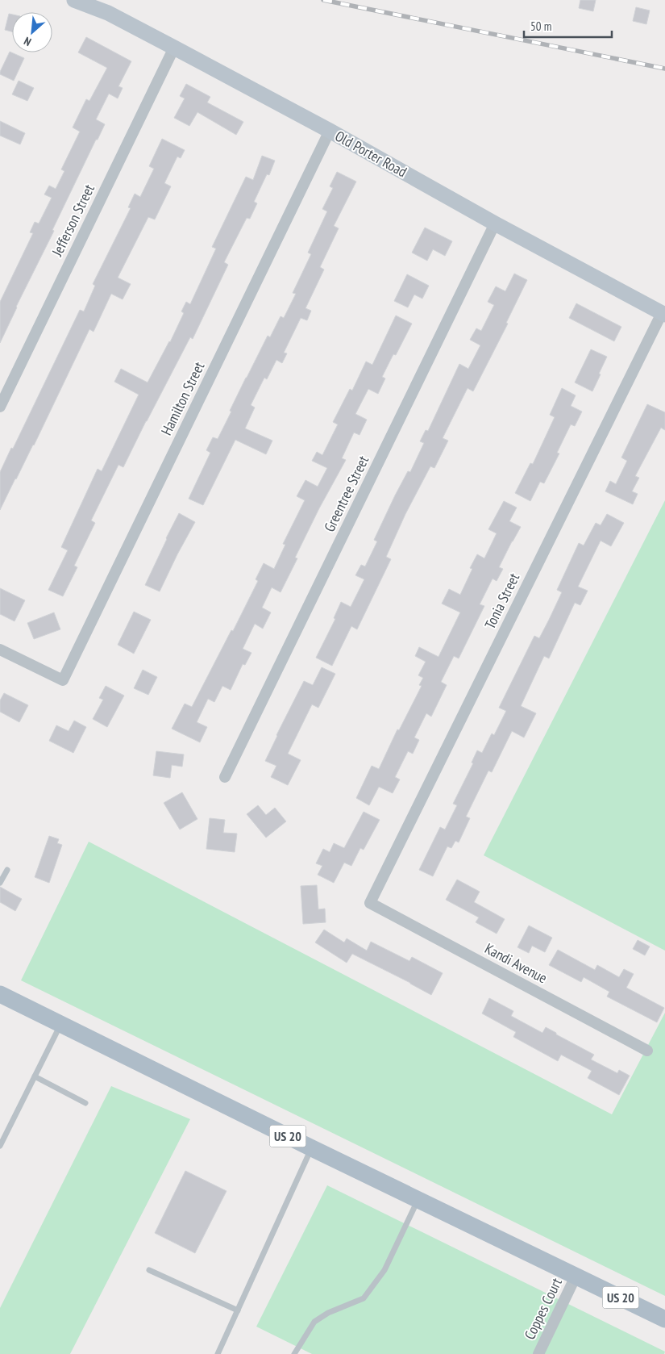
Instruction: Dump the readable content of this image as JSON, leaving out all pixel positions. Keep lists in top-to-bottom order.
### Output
{
  "streets": {
    "main road": ["US 20"],
    "street": [
      "Old Porter Road",
      "Jefferson Street",
      "Hamilton Street",
      "Greentree Street",
      "Tonia Street",
      "Kandi Avenue",
      "Coppes Court"
    ]
  },
  "crossings": [
    ["Old Porter Road", "Jefferson Street"],
    ["Old Porter Road", "Hamilton Street"],
    ["Old Porter Road", "Greentree Street"],
    ["Old Porter Road", "Tonia Street"],
    ["Tonia Street", "Kandi Avenue"],
    ["US 20", "Coppes Court"]
  ],
  "scale_bar": "50 m",
  "north": "bottom left"
}
